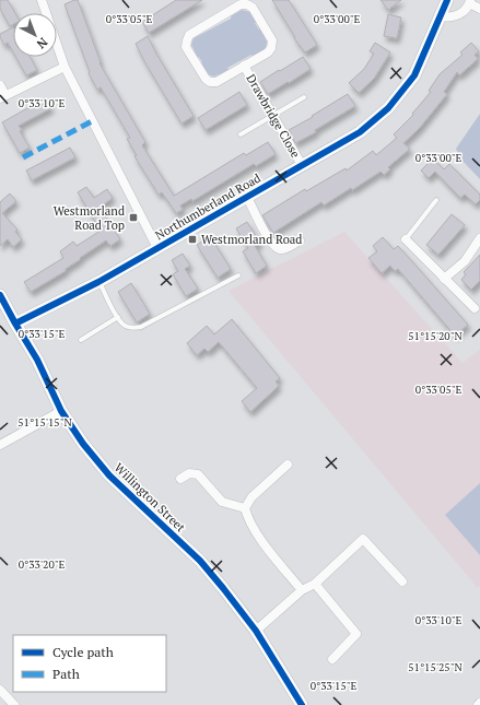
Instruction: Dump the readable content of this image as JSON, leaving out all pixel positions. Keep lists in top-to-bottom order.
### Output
{
  "streets": {
    "street": ["Drawbridge Close", "Northumberland Road", "Willington Street"]
  },
  "crossings": [
    ["Drawbridge Close", "Northumberland Road"],
    ["Northumberland Road", "Willington Street"]
  ],
  "places": {
    "transit": ["Westmorland Road Top", "Westmorland Road"]
  },
  "legend": ["Cycle path", "Path"],
  "north": "bottom right",
  "coordinates": [
    "0°33'05\"E",
    "0°33'00\"E",
    "0°33'10\"E",
    "0°33'15\"E",
    "51°15'20\"N",
    "51°15'15\"N",
    "0°33'20\"E",
    "51°15'25\"N"
  ]
}
